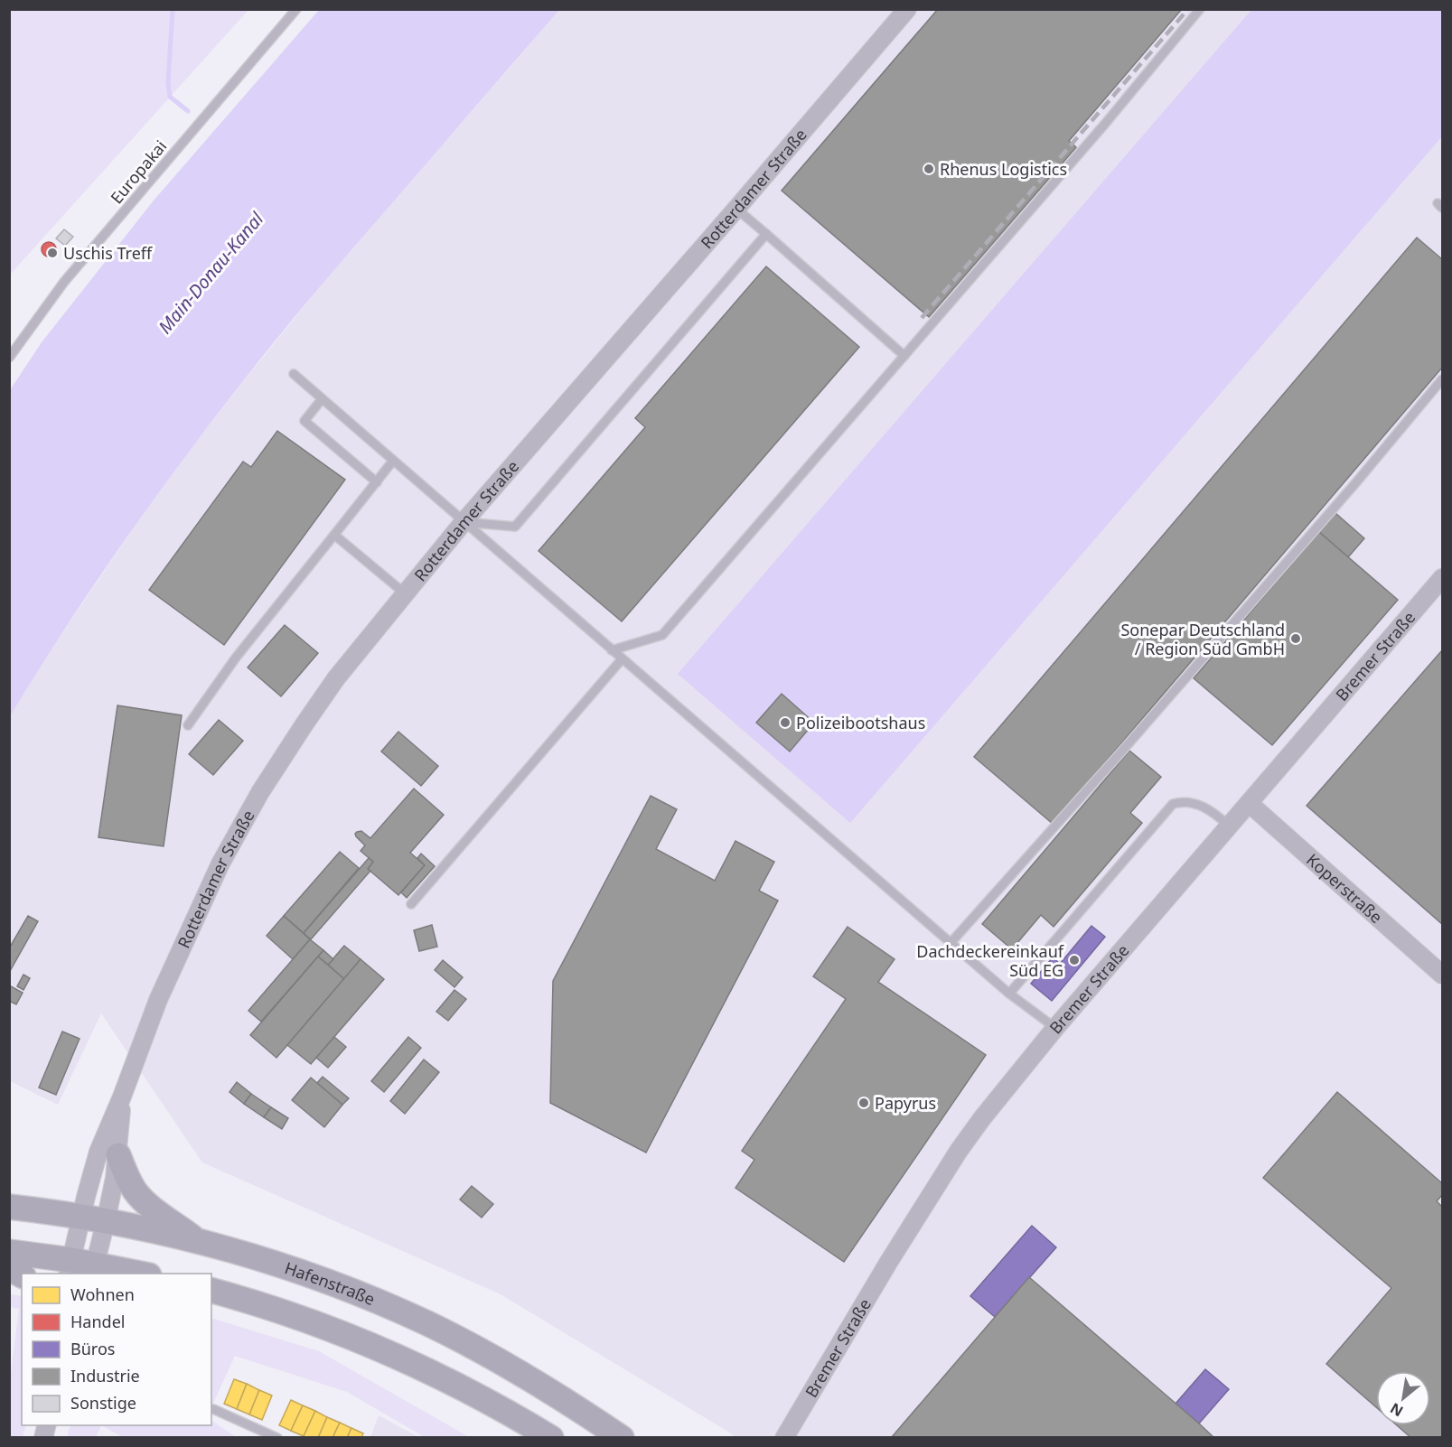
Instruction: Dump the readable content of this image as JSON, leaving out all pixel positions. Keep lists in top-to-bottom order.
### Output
{
  "streets": {
    "main road": ["Hafenstraße"],
    "street": ["Rotterdamer Straße", "Bremer Straße", "Koperstraße"],
    "lane": ["Europakai"]
  },
  "crossings": [
    ["Rotterdamer Straße", "Hafenstraße"],
    ["Bremer Straße", "Koperstraße"]
  ],
  "water": ["Main-Donau-Kanal"],
  "places": [
    "Rhenus Logistics",
    "Uschis Treff",
    "Sonepar Deutschland / Region Süd GmbH",
    "Polizeibootshaus",
    "Dachdeckereinkauf Süd EG",
    "Papyrus"
  ],
  "legend": [
    "Wohnen",
    "Handel",
    "Büros",
    "Industrie",
    "Sonstige"
  ],
  "north": "bottom left"
}
